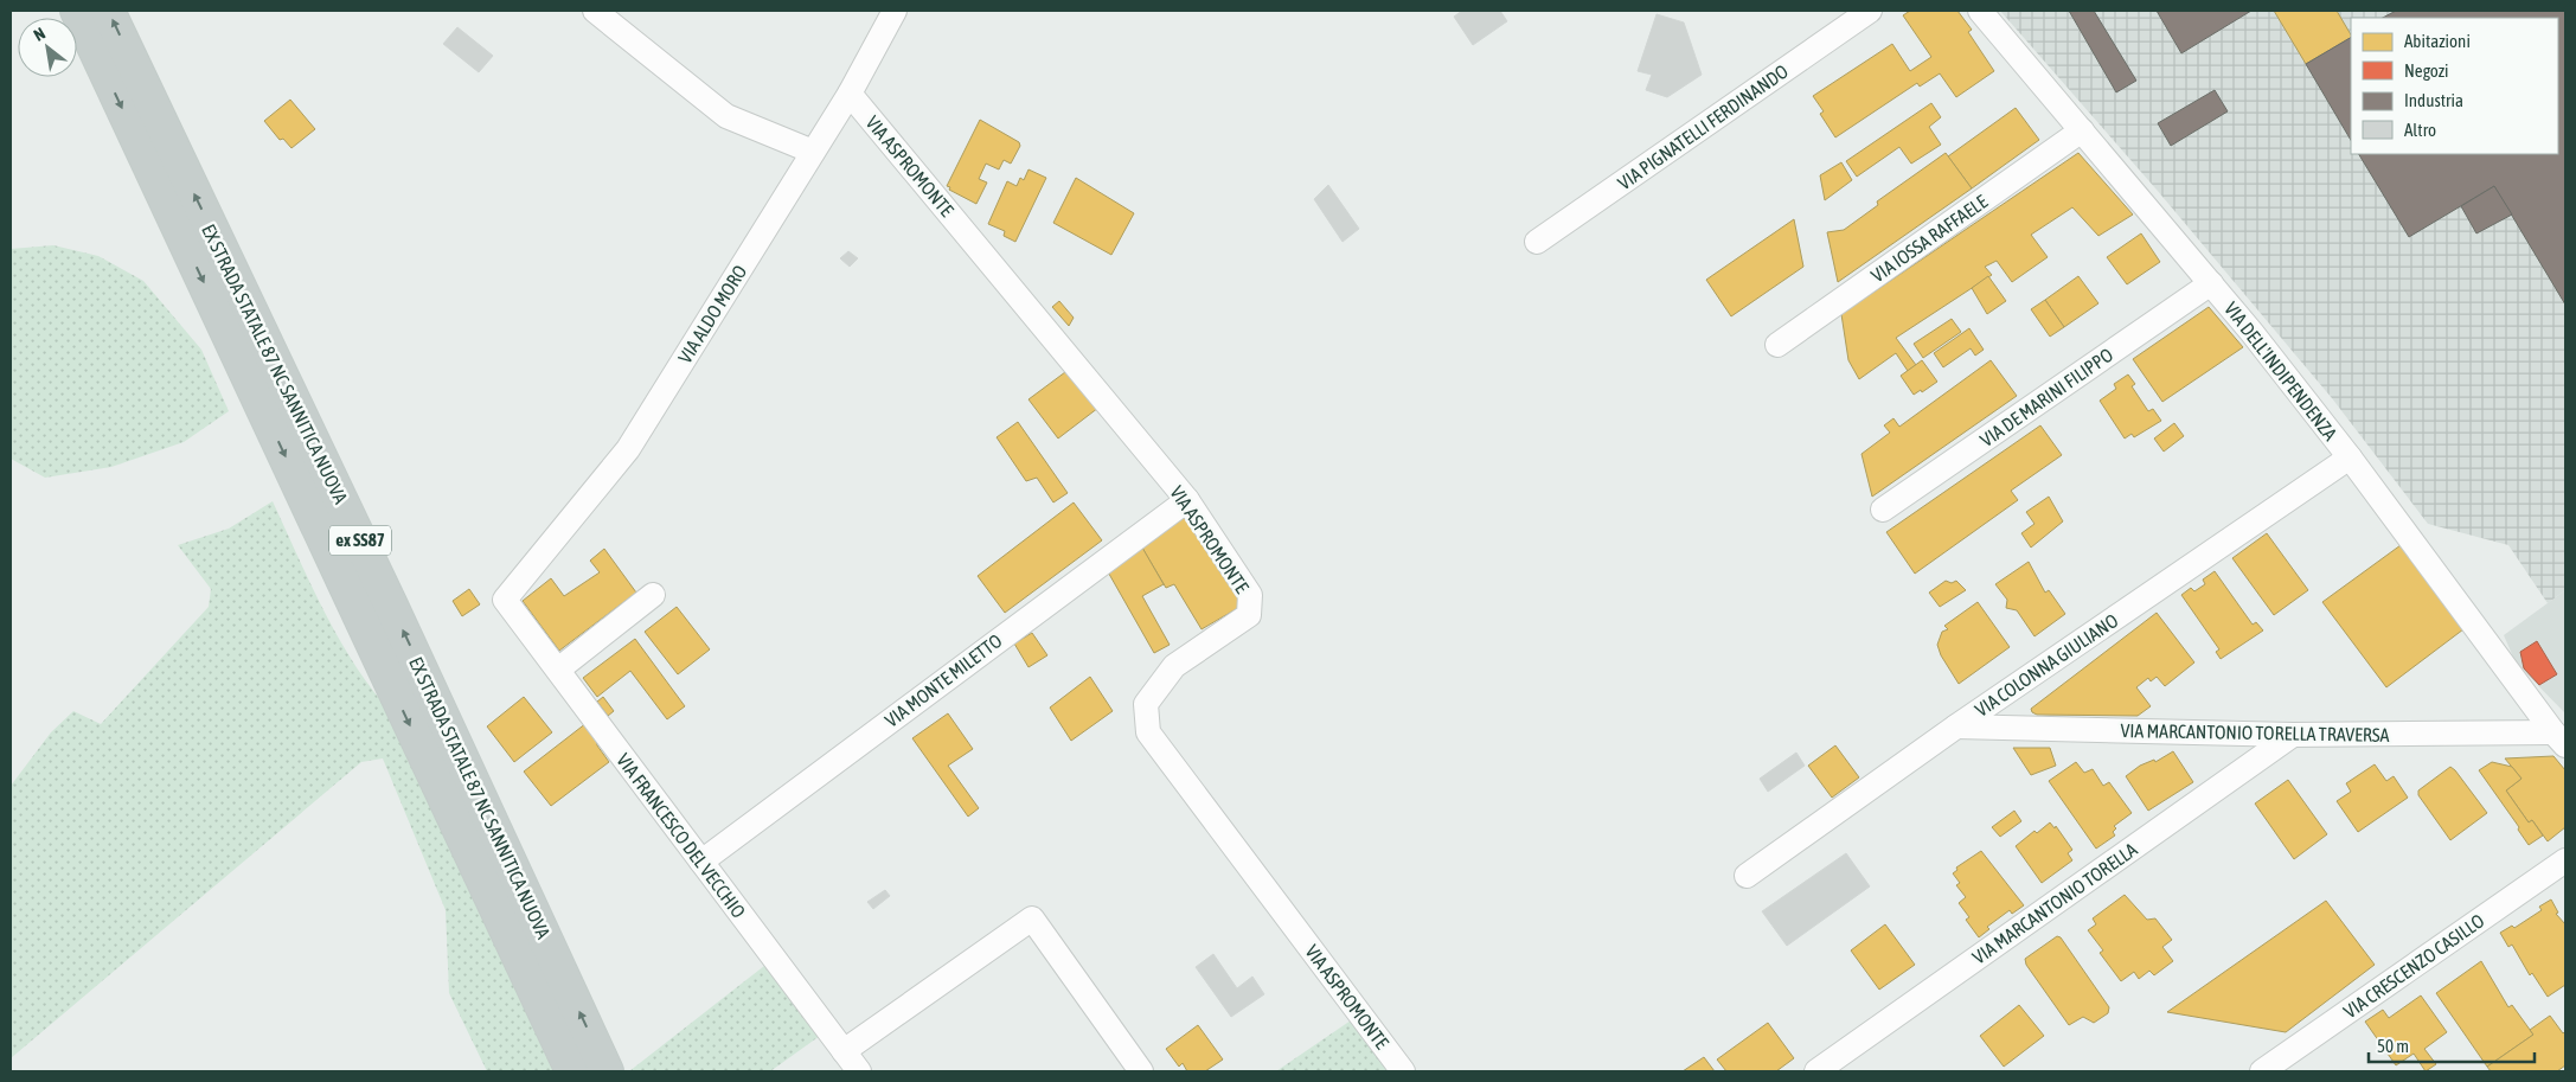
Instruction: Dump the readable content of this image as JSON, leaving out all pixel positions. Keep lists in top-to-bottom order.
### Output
{
  "streets": {
    "highway": ["EX STRADA STATALE 87 NC SANNITICA NUOVA", "ex SS87"],
    "street": [
      "VIA PIGNATELLI FERDINANDO",
      "VIA ASPROMONTE",
      "VIA IOSSA RAFFAELE",
      "VIA ALDO MORO",
      "VIA DELL'INDIPENDENZA",
      "VIA DE MARINI FILIPPO",
      "VIA COLONNA GIULIANO",
      "VIA MONTE MILETTO",
      "VIA MARCANTONIO TORELLA TRAVERSA",
      "VIA FRANCESCO DEL VECCHIO",
      "VIA MARCANTONIO TORELLA",
      "VIA CRESCENZO CASILLO"
    ]
  },
  "crossings": [
    ["VIA ASPROMONTE", "VIA ALDO MORO"],
    ["VIA ASPROMONTE", "VIA MONTE MILETTO"],
    ["VIA IOSSA RAFFAELE", "VIA DELL'INDIPENDENZA"],
    ["VIA ALDO MORO", "VIA FRANCESCO DEL VECCHIO"],
    ["VIA DELL'INDIPENDENZA", "VIA DE MARINI FILIPPO"],
    ["VIA DELL'INDIPENDENZA", "VIA COLONNA GIULIANO"],
    ["VIA DELL'INDIPENDENZA", "VIA MARCANTONIO TORELLA TRAVERSA"],
    ["VIA COLONNA GIULIANO", "VIA MARCANTONIO TORELLA TRAVERSA"],
    ["VIA MONTE MILETTO", "VIA FRANCESCO DEL VECCHIO"],
    ["VIA MARCANTONIO TORELLA TRAVERSA", "VIA MARCANTONIO TORELLA"]
  ],
  "legend": [
    "Abitazioni",
    "Negozi",
    "Industria",
    "Altro"
  ],
  "scale_bar": "50 m",
  "north": "top left"
}
